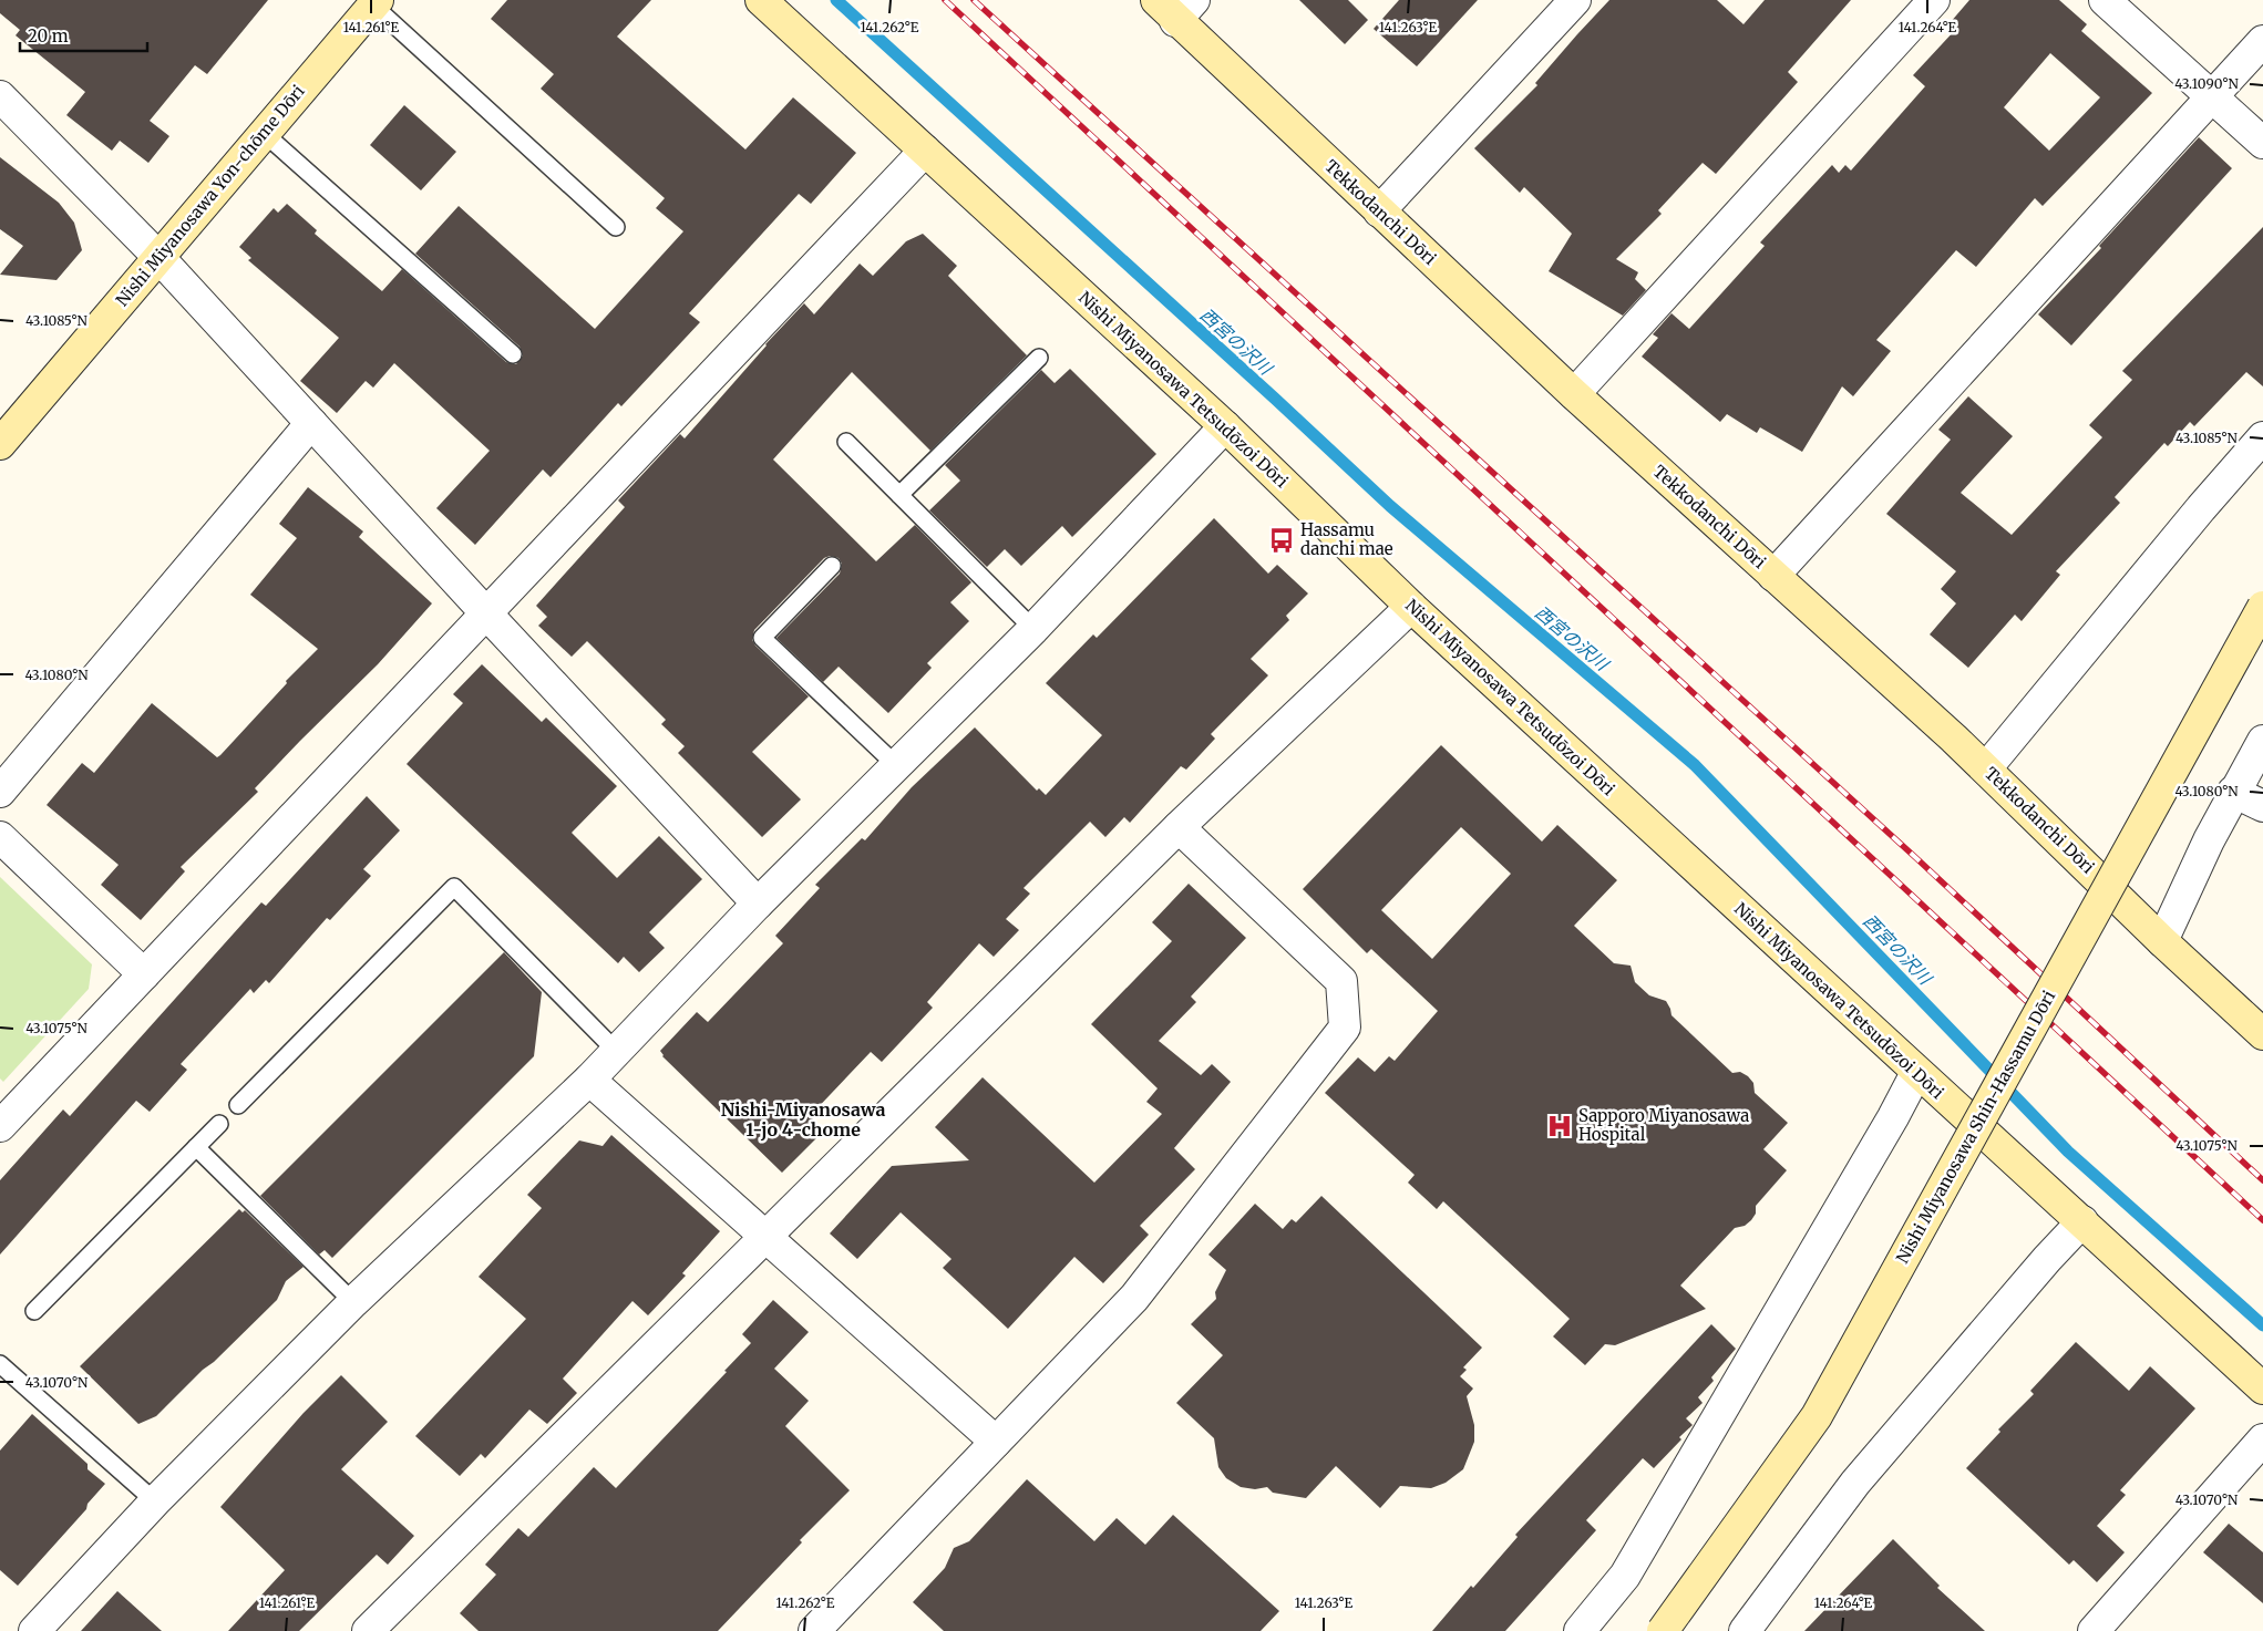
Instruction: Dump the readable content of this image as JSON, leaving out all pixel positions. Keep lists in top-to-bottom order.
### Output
{
  "streets": {
    "street": [
      "Nishi Miyanosawa Yon-chōme Dōri",
      "Tekkodanchi Dōri",
      "Nishi Miyanosawa Tetsudōzoi Dōri",
      "Nishi Miyanosawa Shin-Hassamu Dōri"
    ]
  },
  "districts": ["Nishi-Miyanosawa 1-jo 4-chome"],
  "water": ["西宮の沢川"],
  "places": {
    "bus stop": ["Hassamu danchi mae"],
    "hospital": ["Sapporo Miyanosawa Hospital"]
  },
  "scale_bar": "20 m",
  "coordinates": [
    "141.261°E",
    "141.262°E",
    "141.263°E",
    "141.264°E",
    "43.1090°N",
    "43.1085°N",
    "43.1080°N",
    "43.1075°N",
    "43.1070°N"
  ]
}
